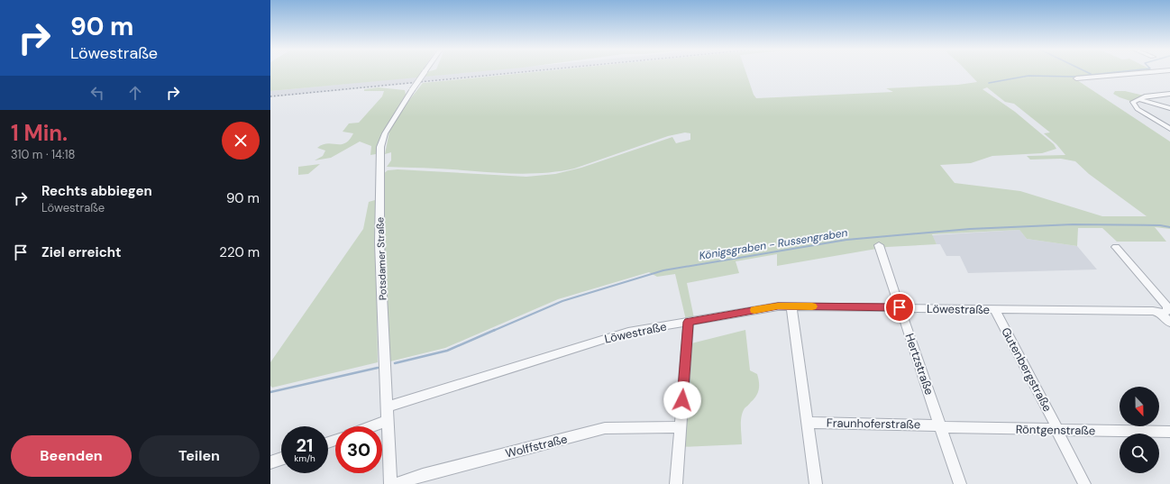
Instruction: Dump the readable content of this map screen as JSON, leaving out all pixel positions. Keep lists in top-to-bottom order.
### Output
{
  "streets": {
    "street": [
      "Potsdamer Straße",
      "Löwestraße",
      "Hertzstraße",
      "Gutenbergstraße",
      "Fraunhoferstraße",
      "Röntgenstraße",
      "Wolffstraße"
    ]
  },
  "crossings": [
    ["Potsdamer Straße", "Löwestraße"],
    ["Löwestraße", "Hertzstraße"],
    ["Löwestraße", "Gutenbergstraße"],
    ["Hertzstraße", "Fraunhoferstraße"],
    ["Hertzstraße", "Röntgenstraße"],
    ["Gutenbergstraße", "Röntgenstraße"],
    ["Fraunhoferstraße", "Röntgenstraße"]
  ],
  "water": ["Königsgraben - Russengraben"],
  "north": "bottom",
  "page": {
    "turn": ["90 m", "Löwestraße"],
    "heading": ["1 Min.", "310 m · 14:18"],
    "list": [
      {
        "name": "Rechts abbiegen",
        "note": "Löwestraße",
        "value": "90 m"
      },
      {
        "name": "Ziel erreicht",
        "value": "220 m"
      }
    ],
    "speed": "21 km/h",
    "limit": "30",
    "buttons": ["Beenden", "Teilen"]
  }
}
